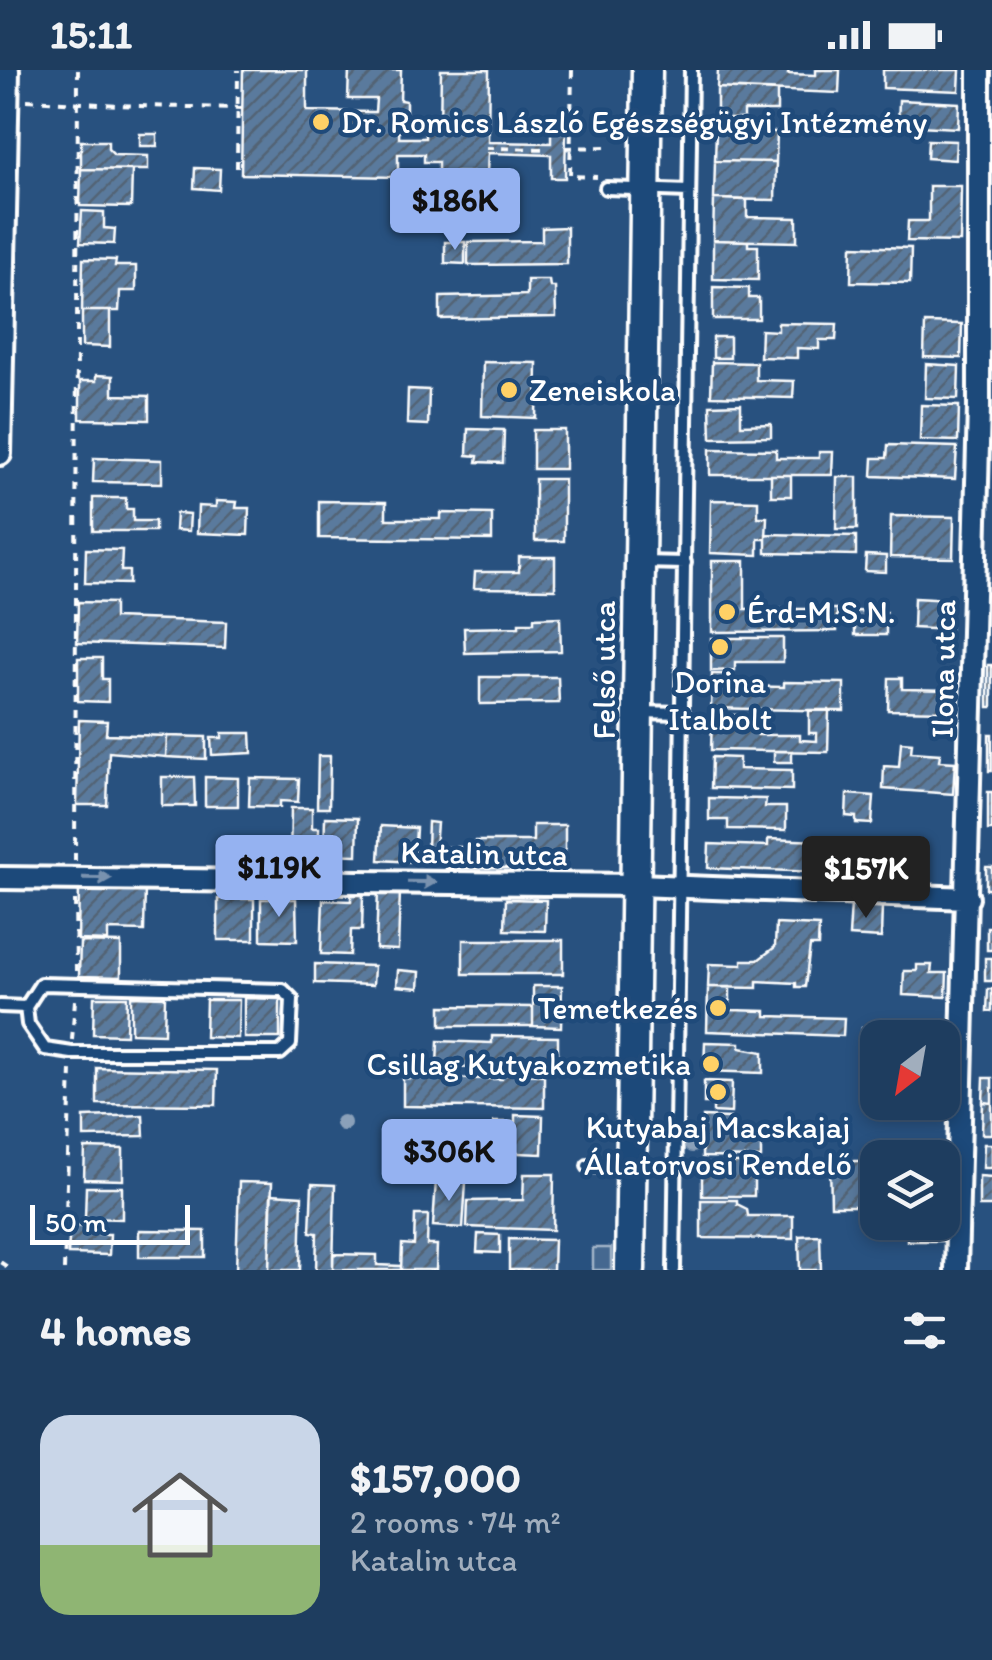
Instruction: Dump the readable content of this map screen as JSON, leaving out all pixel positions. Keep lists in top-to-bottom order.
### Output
{
  "streets": {
    "street": ["Ilona utca", "Felső utca", "Katalin utca"]
  },
  "crossings": [
    ["Ilona utca", "Katalin utca"],
    ["Felső utca", "Katalin utca"]
  ],
  "one_way": ["Katalin utca"],
  "places": [
    "Dr. Romics László Egészségügyi Intézmény",
    "Zeneiskola",
    "Érd-M.S.N.",
    "Dorina Italbolt",
    "Temetkezés",
    "Csillag Kutyakozmetika",
    "Kutyabaj Macskajaj Állatorvosi Rendelő"
  ],
  "scale_bar": "50 m",
  "north": "bottom left",
  "page": {
    "status": "15:11",
    "price": [
      "$186K",
      "$119K",
      "$157K",
      "$306K"
    ],
    "scale": "50 m",
    "heading": "4 homes",
    "list": [
      {
        "name": "$157,000",
        "note": "2 rooms · 74 m² · Katalin utca"
      }
    ]
  }
}
